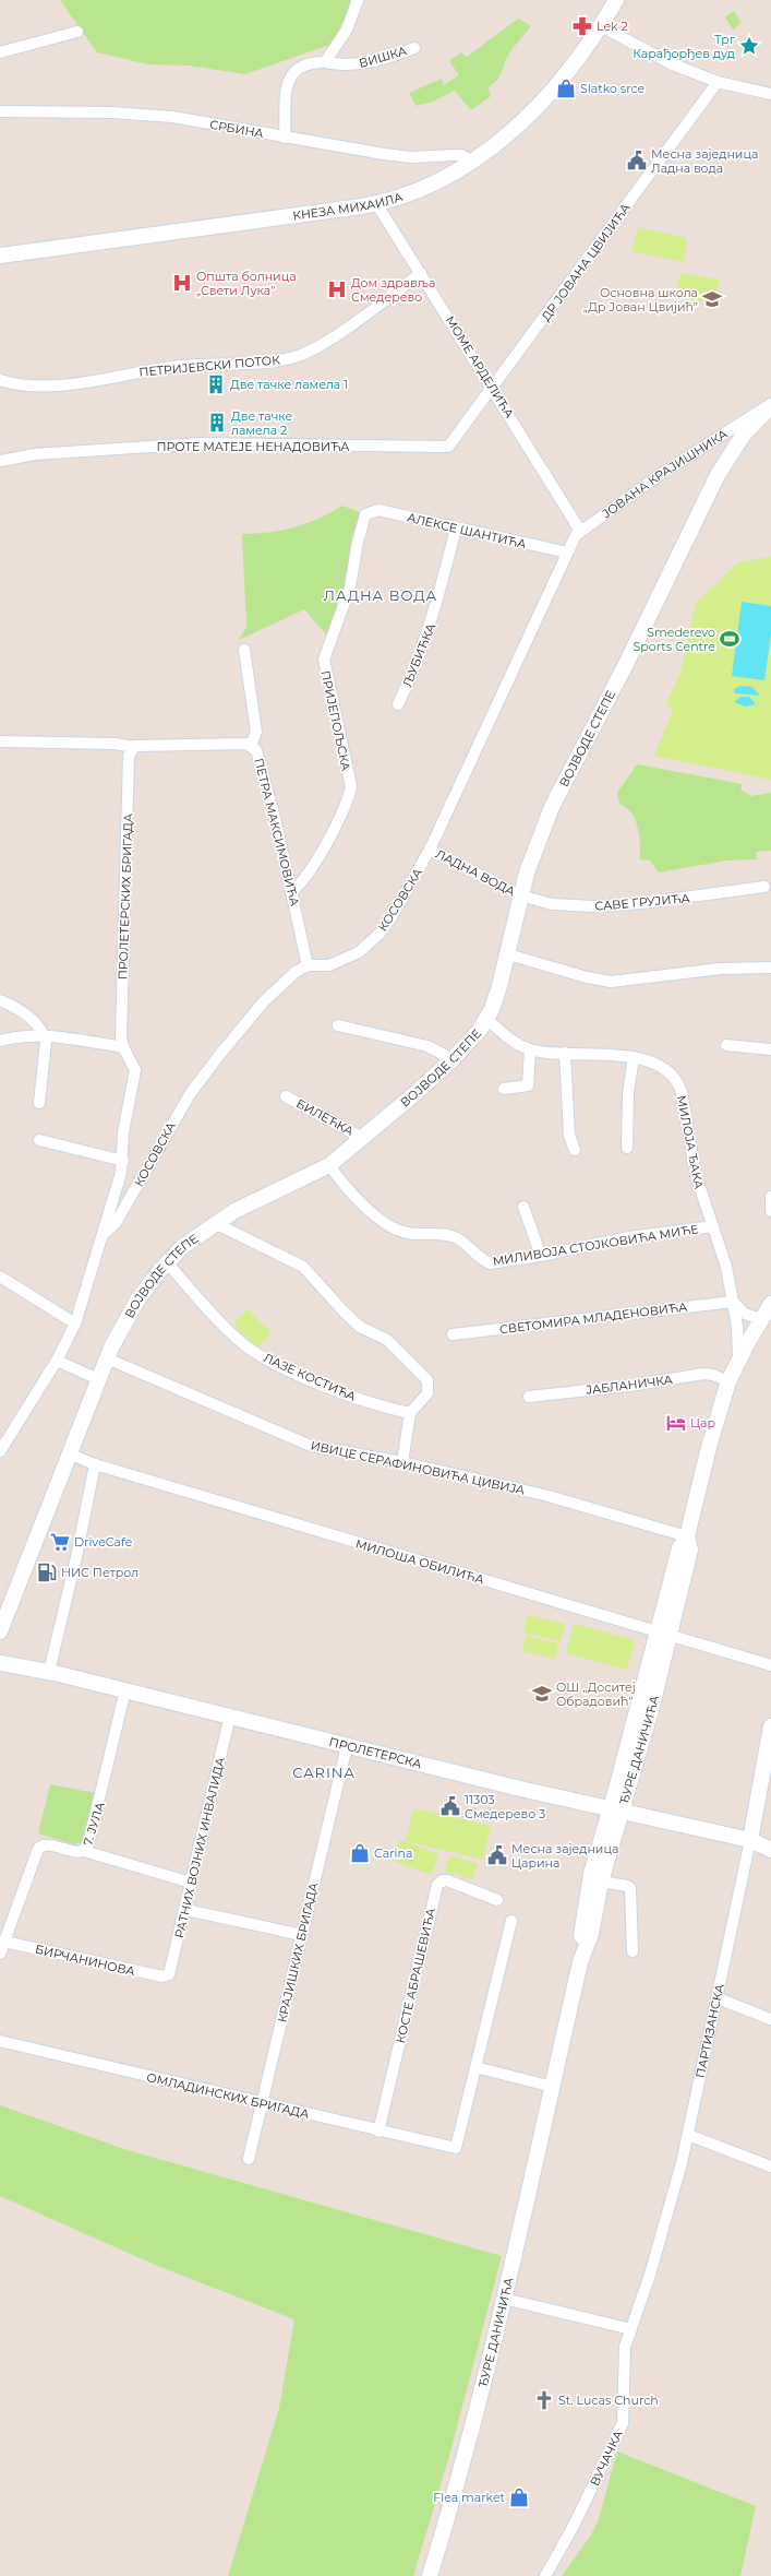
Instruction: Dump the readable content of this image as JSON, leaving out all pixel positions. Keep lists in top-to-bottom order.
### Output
{
  "streets": {
    "street": [
      "ВИШКА",
      "СРБИНА",
      "КНЕЗА МИХАИЛА",
      "ДР ЈОВАНА ЦВИЈИЋА",
      "ПЕТРИЈЕВСКИ ПОТОК",
      "МОМЕ АРДЕЛИЋА",
      "ПРОТЕ МАТЕЈЕ НЕНАДОВИЋА",
      "ЈОВАНА КРАЈИШНИКА",
      "АЛЕКСЕ ШАНТИЋА",
      "ЉУБИЋКА",
      "ПРИЈЕПОЉСКА",
      "ВОЈВОДЕ СТЕПЕ",
      "ПЕТРА МАКСИМОВИЋА",
      "ЛАДНА ВОДА",
      "ПРОЛЕТЕРСКИХ БРИГАДА",
      "КОСОВСКА",
      "САВЕ ГРУЈИЋА",
      "БИЛЕЋКА",
      "МИЛОЈА ЂАКА",
      "МИЛИВОЈА СТОЈКОВИЋА МИЋЕ",
      "СВЕТОМИРА МЛАДЕНОВИЋА",
      "ЛАЗЕ КОСТИЋА",
      "ЈАБЛАНИЧКА",
      "ИВИЦЕ СЕРАФИНОВИЋА ЦИВИЈА",
      "МИЛОША ОБИЛИЋА",
      "ЂУРЕ ДАНИЧИЋА",
      "ПРОЛЕТЕРСКА",
      "7. ЈУЛА",
      "РАТНИХ ВОЈНИХ ИНВАЛИДА",
      "КРАЈИШКИХ БРИГАДА",
      "БИРЧАНИНОВА",
      "КОСТЕ АБРАШЕВИЋА",
      "ПАРТИЗАНСКА",
      "ОМЛАДИНСКИХ БРИГАДА",
      "ВУЧАЧКА"
    ]
  },
  "crossings": [
    ["ВИШКА", "СРБИНА"],
    ["СРБИНА", "КНЕЗА МИХАИЛА"],
    ["КНЕЗА МИХАИЛА", "МОМЕ АРДЕЛИЋА"],
    ["ДР ЈОВАНА ЦВИЈИЋА", "МОМЕ АРДЕЛИЋА"],
    ["ДР ЈОВАНА ЦВИЈИЋА", "ПРОТЕ МАТЕЈЕ НЕНАДОВИЋА"],
    ["ПЕТРИЈЕВСКИ ПОТОК", "МОМЕ АРДЕЛИЋА"],
    ["МОМЕ АРДЕЛИЋА", "ЈОВАНА КРАЈИШНИКА"],
    ["ЈОВАНА КРАЈИШНИКА", "АЛЕКСЕ ШАНТИЋА"],
    ["ЈОВАНА КРАЈИШНИКА", "ВОЈВОДЕ СТЕПЕ"],
    ["ЈОВАНА КРАЈИШНИКА", "КОСОВСКА"],
    ["АЛЕКСЕ ШАНТИЋА", "ЉУБИЋКА"],
    ["АЛЕКСЕ ШАНТИЋА", "ПРИЈЕПОЉСКА"],
    ["АЛЕКСЕ ШАНТИЋА", "КОСОВСКА"],
    ["ПРИЈЕПОЉСКА", "ПЕТРА МАКСИМОВИЋА"],
    ["ВОЈВОДЕ СТЕПЕ", "ЛАДНА ВОДА"],
    ["ВОЈВОДЕ СТЕПЕ", "САВЕ ГРУЈИЋА"],
    ["ВОЈВОДЕ СТЕПЕ", "БИЛЕЋКА"],
    ["ВОЈВОДЕ СТЕПЕ", "МИЛОЈА ЂАКА"],
    ["ВОЈВОДЕ СТЕПЕ", "МИЛИВОЈА СТОЈКОВИЋА МИЋЕ"],
    ["ВОЈВОДЕ СТЕПЕ", "ЛАЗЕ КОСТИЋА"],
    ["ВОЈВОДЕ СТЕПЕ", "ИВИЦЕ СЕРАФИНОВИЋА ЦИВИЈА"],
    ["ВОЈВОДЕ СТЕПЕ", "МИЛОША ОБИЛИЋА"],
    ["ПЕТРА МАКСИМОВИЋА", "КОСОВСКА"],
    ["ЛАДНА ВОДА", "КОСОВСКА"],
    ["ЛАДНА ВОДА", "САВЕ ГРУЈИЋА"],
    ["ПРОЛЕТЕРСКИХ БРИГАДА", "КОСОВСКА"],
    ["МИЛОЈА ЂАКА", "МИЛИВОЈА СТОЈКОВИЋА МИЋЕ"],
    ["МИЛОЈА ЂАКА", "СВЕТОМИРА МЛАДЕНОВИЋА"],
    ["МИЛОЈА ЂАКА", "ЂУРЕ ДАНИЧИЋА"],
    ["ЈАБЛАНИЧКА", "ЂУРЕ ДАНИЧИЋА"],
    ["ИВИЦЕ СЕРАФИНОВИЋА ЦИВИЈА", "ЂУРЕ ДАНИЧИЋА"],
    ["МИЛОША ОБИЛИЋА", "ЂУРЕ ДАНИЧИЋА"],
    ["ЂУРЕ ДАНИЧИЋА", "ПРОЛЕТЕРСКА"],
    ["ПРОЛЕТЕРСКА", "7. ЈУЛА"],
    ["ПРОЛЕТЕРСКА", "РАТНИХ ВОЈНИХ ИНВАЛИДА"],
    ["ПРОЛЕТЕРСКА", "КРАЈИШКИХ БРИГАДА"],
    ["ПРОЛЕТЕРСКА", "ПАРТИЗАНСКА"],
    ["7. ЈУЛА", "БИРЧАНИНОВА"],
    ["РАТНИХ ВОЈНИХ ИНВАЛИДА", "БИРЧАНИНОВА"],
    ["КРАЈИШКИХ БРИГАДА", "ОМЛАДИНСКИХ БРИГАДА"],
    ["КОСТЕ АБРАШЕВИЋА", "ОМЛАДИНСКИХ БРИГАДА"],
    ["ПАРТИЗАНСКА", "ВУЧАЧКА"]
  ],
  "districts": ["ЛАДНА ВОДА", "CARINA"],
  "places": {
    "pharmacy": ["Lek 2"],
    "place": ["Трг Карађорђев дуд"],
    "shop": ["Slatko srce", "Carina", "Flea market"],
    "public building": ["Месна заједница Ладна вода", "11303 Смедерево 3", "Месна заједница Царина"],
    "hospital": ["Општа болница „Свети Лука”", "Дом здравља Смедерево"],
    "school or university": ["Основна школа „Др Јован Цвијић”", "ОШ „Доситеј Обрадовић”"],
    "building": ["Две тачке ламела 1", "Две тачке ламела 2"],
    "sports": ["Smederevo Sports Centre"],
    "hotel": ["Цар"],
    "supermarket": ["DriveCafe"],
    "fuel station": ["НИС Петрол"],
    "church": ["St. Lucas Church"]
  }
}
